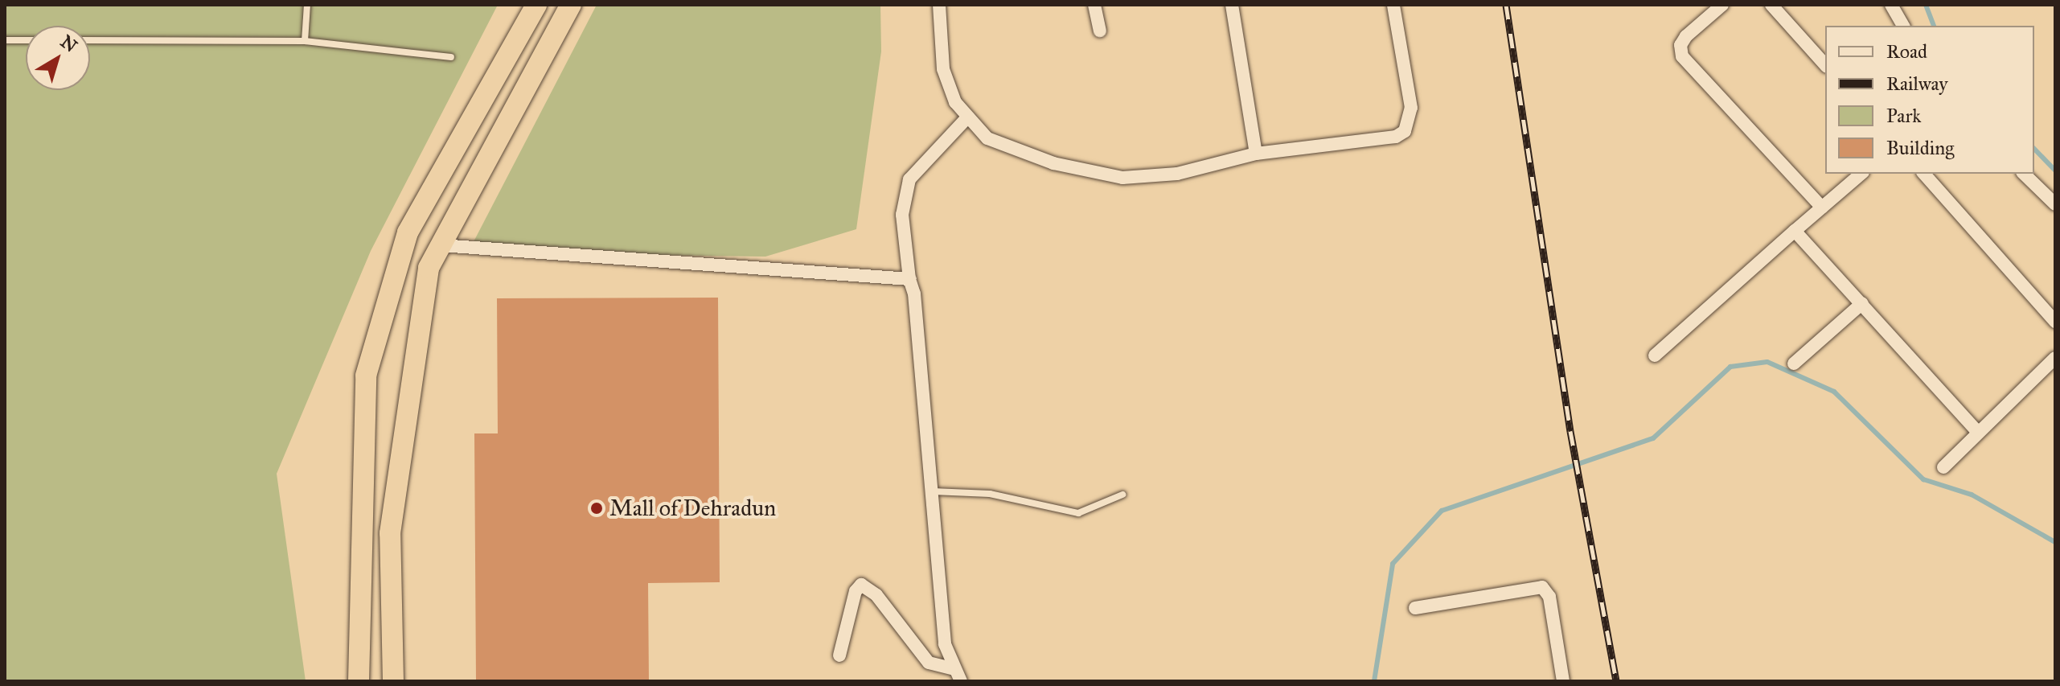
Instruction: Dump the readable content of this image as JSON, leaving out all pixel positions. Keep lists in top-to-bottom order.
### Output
{
  "places": ["Mall of Dehradun"],
  "legend": [
    "Road",
    "Railway",
    "Park",
    "Building"
  ],
  "north": "top right"
}
